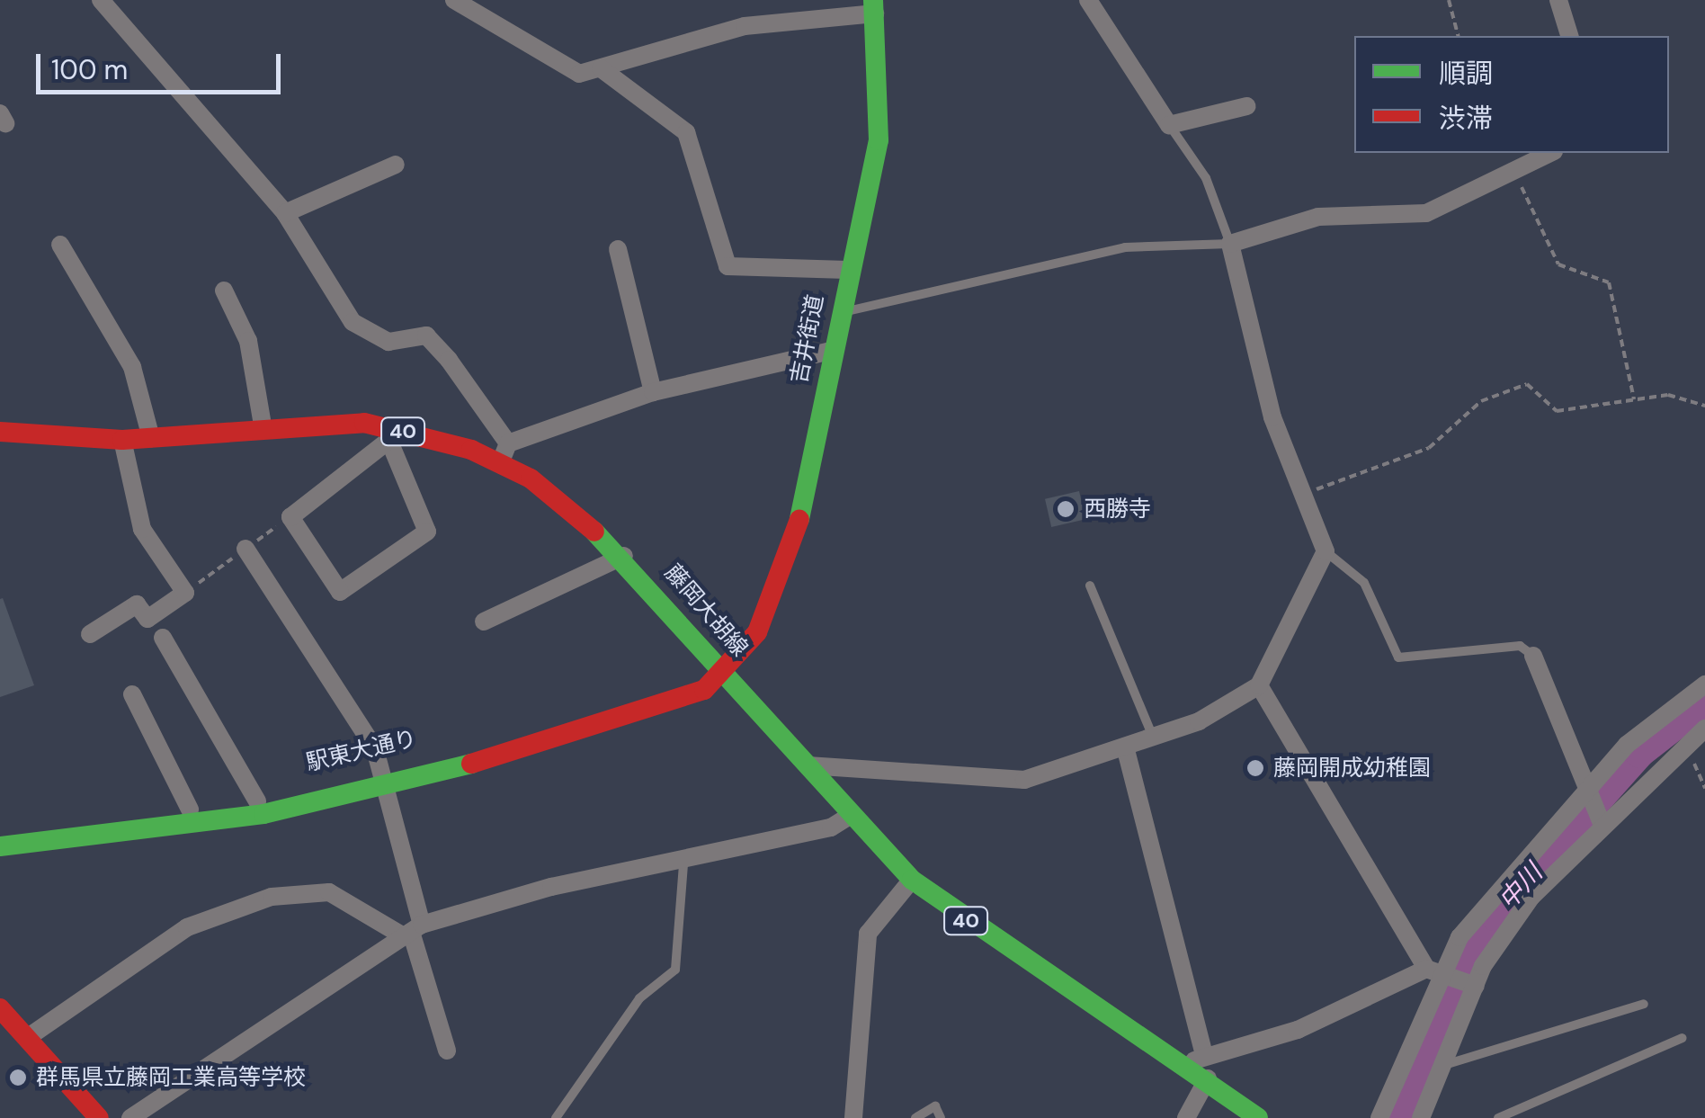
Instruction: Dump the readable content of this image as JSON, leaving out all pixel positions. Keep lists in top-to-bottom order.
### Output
{
  "streets": {
    "main road": [
      "吉井街道",
      "40",
      "藤岡大胡線",
      "駅東大通り"
    ]
  },
  "crossings": [
    ["吉井街道", "藤岡大胡線"],
    ["吉井街道", "駅東大通り"]
  ],
  "water": ["中川"],
  "places": ["西勝寺", "藤岡開成幼稚園", "群馬県立藤岡工業高等学校"],
  "legend": ["順調", "渋滞"],
  "scale_bar": "100 m"
}
